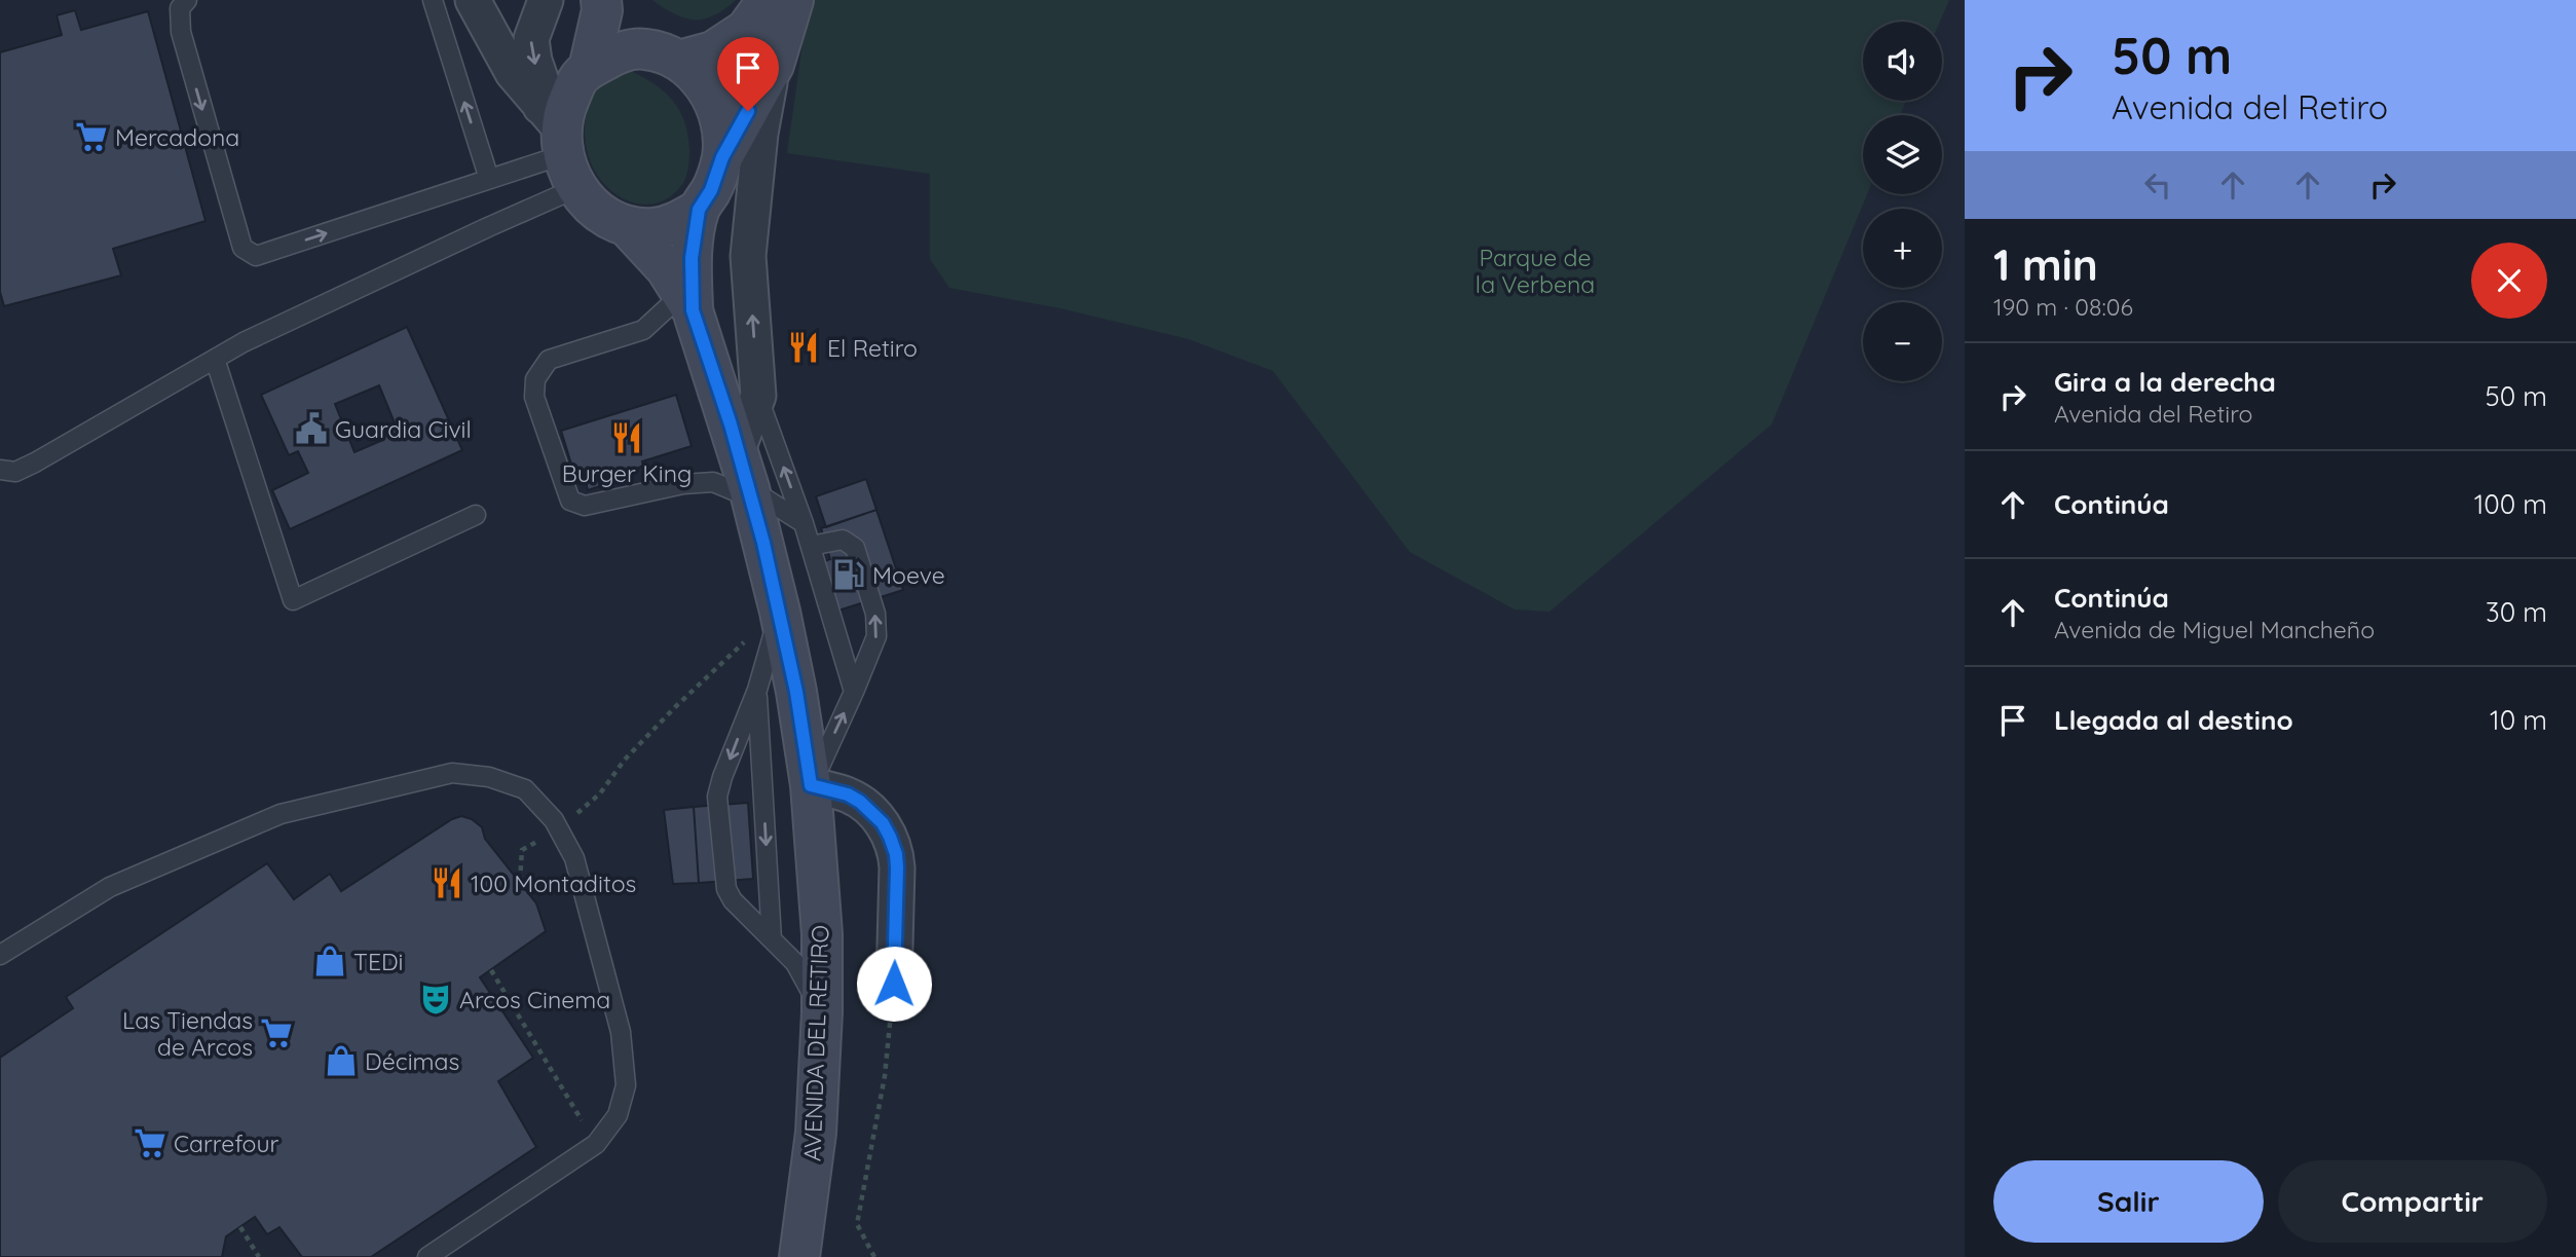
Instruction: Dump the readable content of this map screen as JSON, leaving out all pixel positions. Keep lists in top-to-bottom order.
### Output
{
  "streets": {
    "street": ["AVENIDA DEL RETIRO"]
  },
  "parks": ["Parque de la Verbena"],
  "places": {
    "supermarket": ["Mercadona", "Las Tiendas de Arcos", "Carrefour"],
    "restaurant": ["El Retiro", "Burger King", "100 Montaditos"],
    "public building": ["Guardia Civil"],
    "fuel station": ["Moeve"],
    "shop": ["TEDi", "Décimas"],
    "theatre": ["Arcos Cinema"]
  },
  "page": {
    "turn": ["50 m", "Avenida del Retiro"],
    "map_buttons": ["+", "−"],
    "heading": ["1 min", "190 m · 08:06"],
    "list": [
      {
        "name": "Gira a la derecha",
        "note": "Avenida del Retiro",
        "value": "50 m"
      },
      {
        "name": "Continúa",
        "value": "100 m"
      },
      {
        "name": "Continúa",
        "note": "Avenida de Miguel Mancheño",
        "value": "30 m"
      },
      {
        "name": "Llegada al destino",
        "value": "10 m"
      }
    ],
    "buttons": ["Salir", "Compartir"]
  }
}
